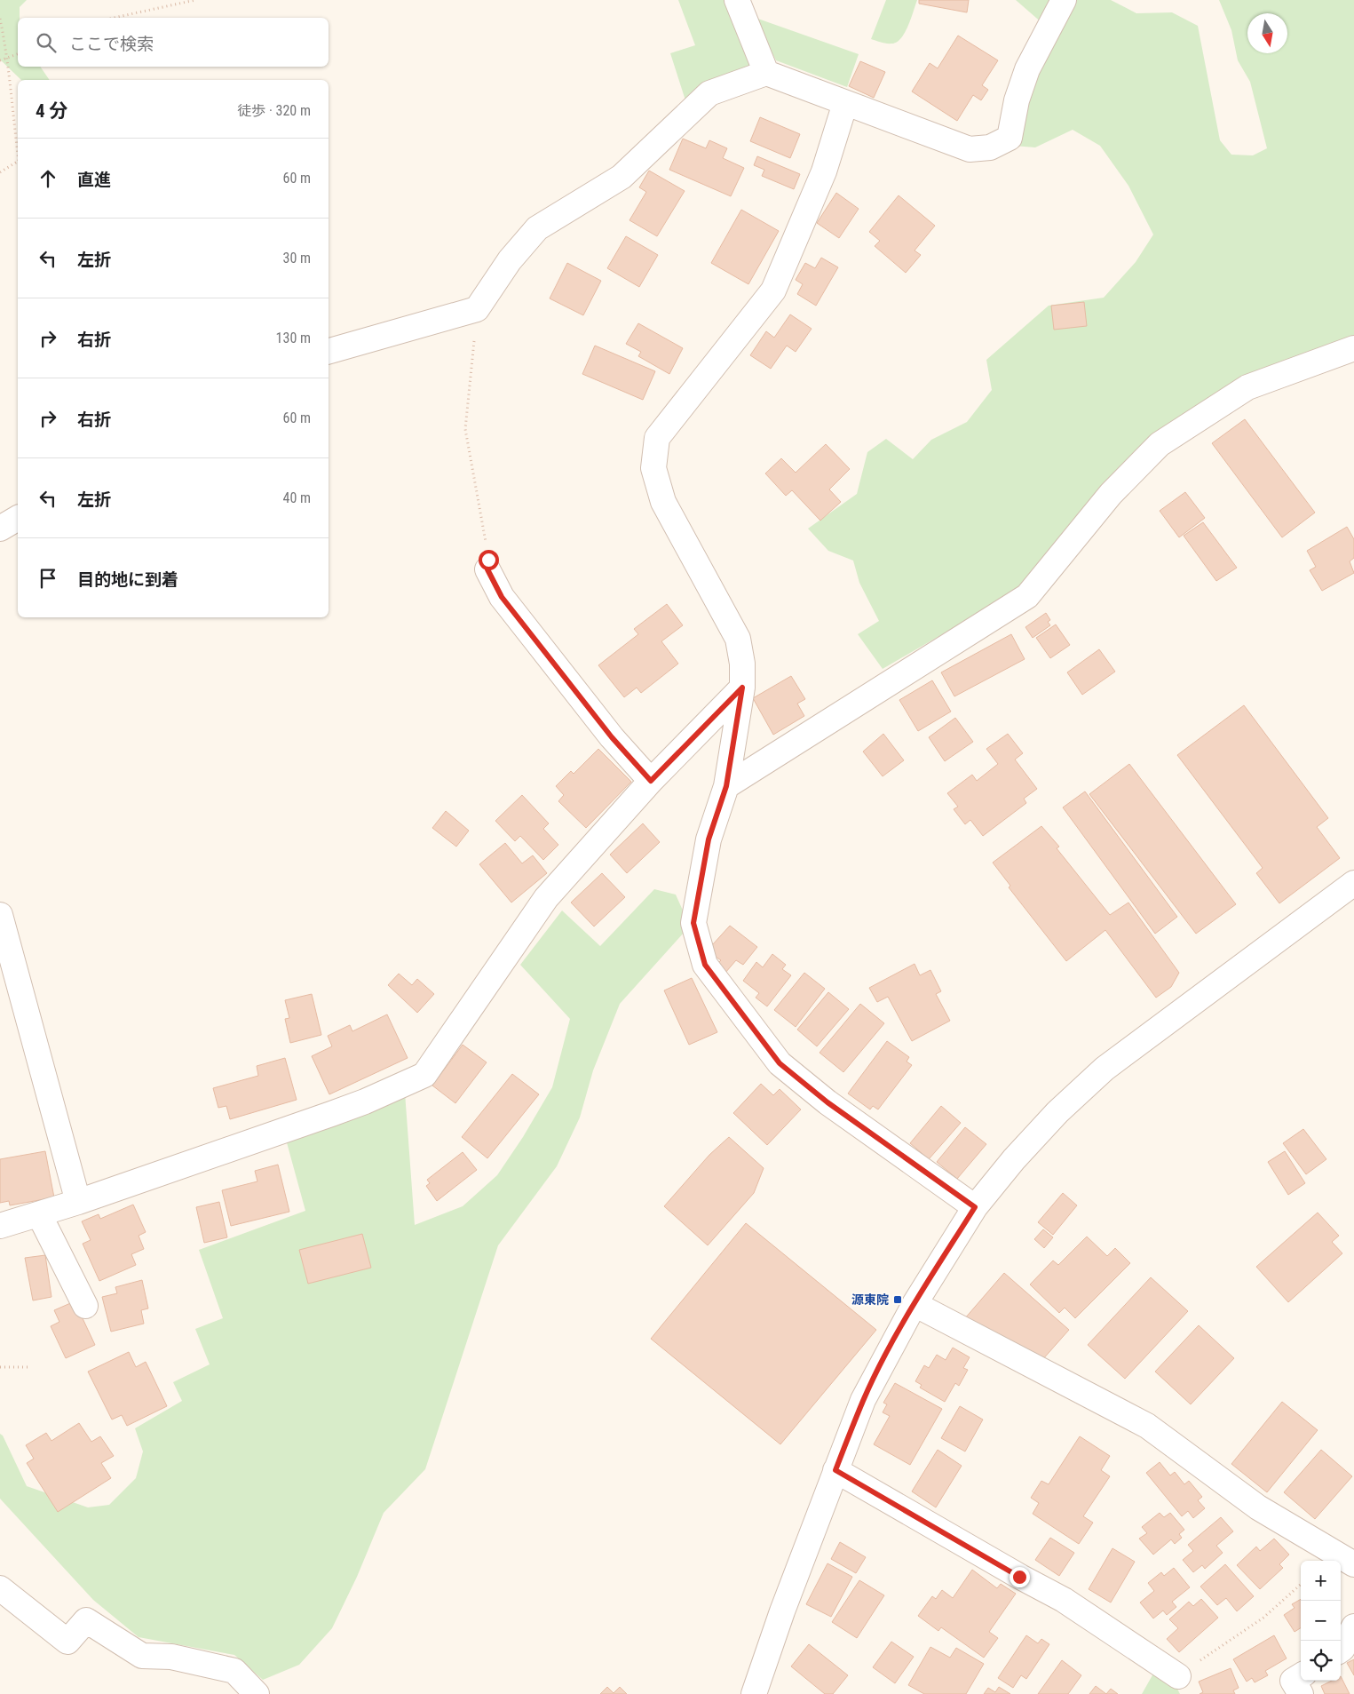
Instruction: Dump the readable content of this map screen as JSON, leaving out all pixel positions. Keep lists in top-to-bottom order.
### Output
{
  "places": {
    "transit": ["源東院"]
  },
  "north": "bottom",
  "page": {
    "search": "ここで検索",
    "heading": ["4 分", "徒歩 · 320 m"],
    "list": [
      ["直進", "60 m"],
      ["左折", "30 m"],
      ["右折", "130 m"],
      ["右折", "60 m"],
      ["左折", "40 m"],
      "目的地に到着"
    ],
    "map_buttons": ["+", "−"]
  }
}
